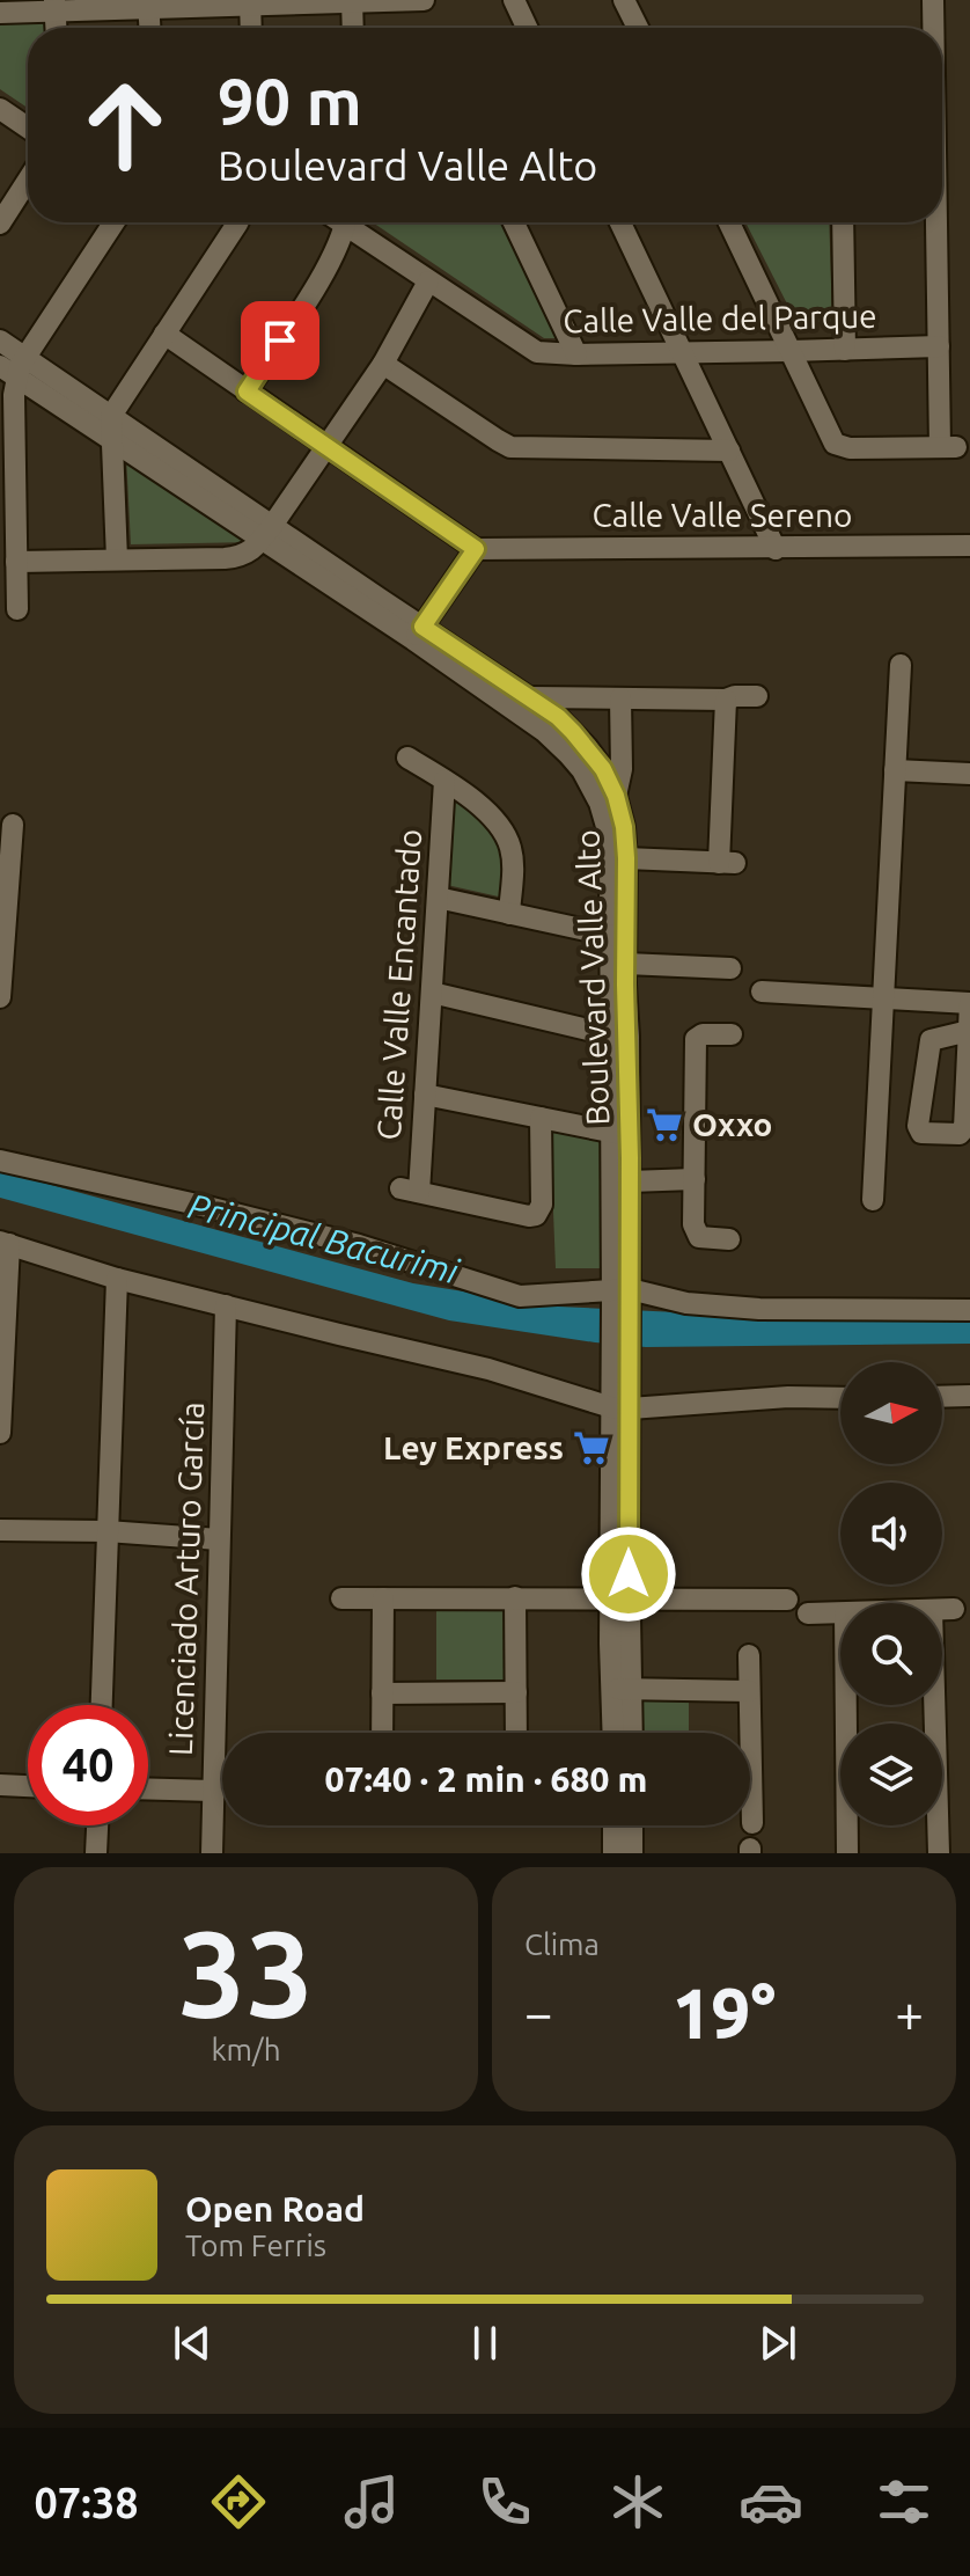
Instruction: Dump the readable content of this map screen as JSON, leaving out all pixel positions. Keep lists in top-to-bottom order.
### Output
{
  "streets": {
    "street": [
      "Calle Valle del Parque",
      "Calle Valle Sereno",
      "Boulevard Valle Alto",
      "Calle Valle Encantado",
      "Licenciado Arturo García"
    ]
  },
  "water": ["Principal Bacurimi"],
  "places": {
    "supermarket": ["Oxxo", "Ley Express"]
  },
  "north": "right",
  "page": {
    "turn": ["90 m", "Boulevard Valle Alto"],
    "limit": "40",
    "trip": "07:40 · 2 min · 680 m",
    "tile": [
      ["33", "km/h"],
      "Clima"
    ],
    "heat": ["−", "19°", "+"],
    "song": ["Open Road", "Tom Ferris"],
    "tabs": "07:38"
  }
}
